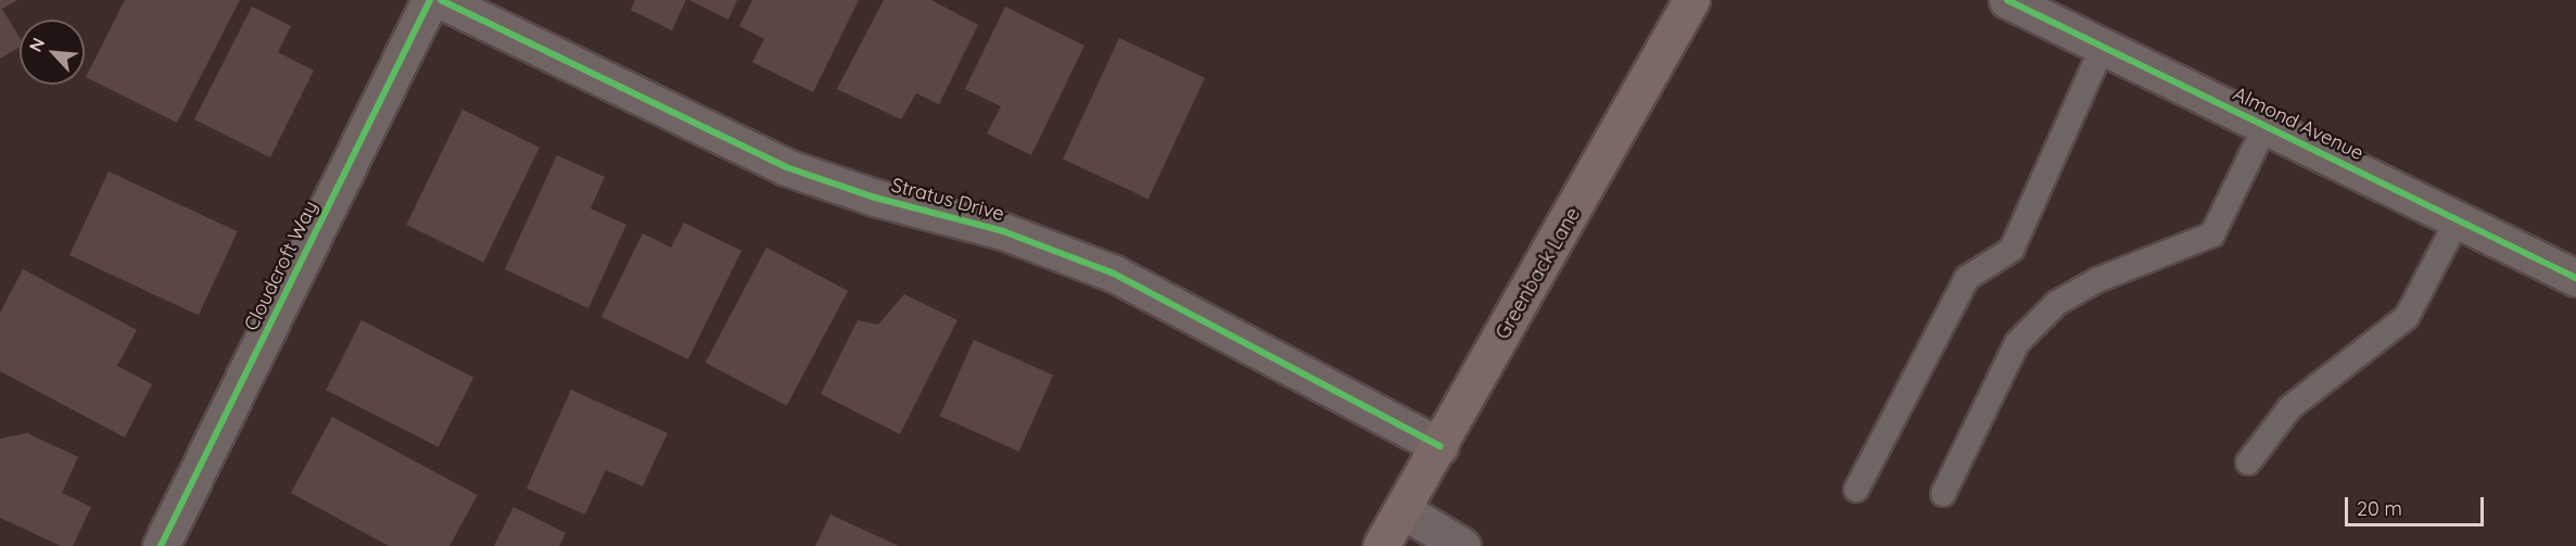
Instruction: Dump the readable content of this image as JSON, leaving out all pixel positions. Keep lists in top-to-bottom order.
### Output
{
  "streets": {
    "main road": ["Greenback Lane"],
    "street": ["Almond Avenue", "Stratus Drive", "Cloudcroft Way"]
  },
  "crossings": [
    ["Stratus Drive", "Greenback Lane"]
  ],
  "scale_bar": "20 m",
  "north": "top left"
}
